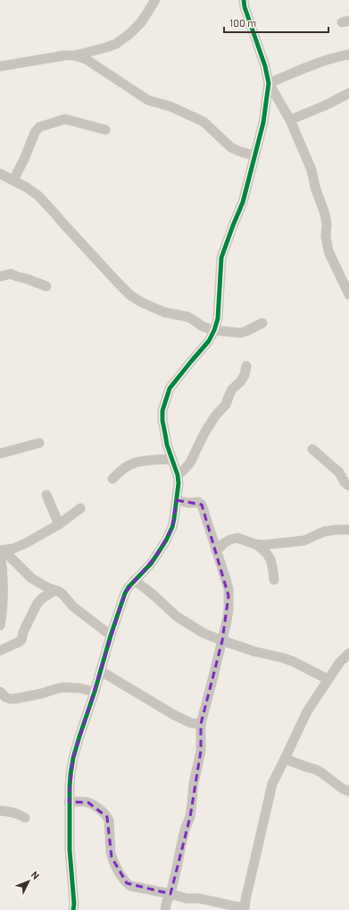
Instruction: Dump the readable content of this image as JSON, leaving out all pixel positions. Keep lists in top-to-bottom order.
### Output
{
  "scale_bar": "100 m",
  "north": "top right"
}
